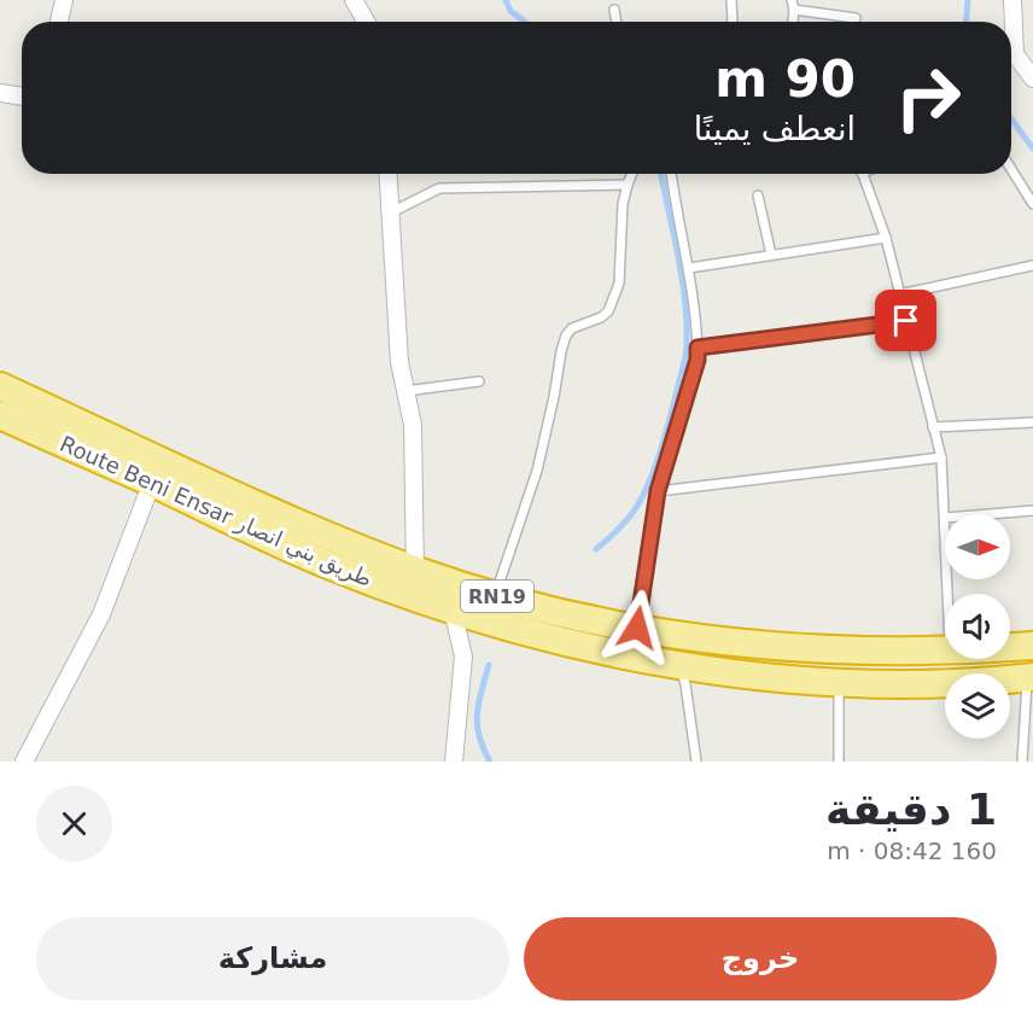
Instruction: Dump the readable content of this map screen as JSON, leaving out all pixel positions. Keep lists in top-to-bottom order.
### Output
{
  "streets": {
    "highway": ["Route Beni Ensar طريق بني انصار", "RN19"]
  },
  "north": "right",
  "page": {
    "turn": ["90 m", "انعطف يمينًا"],
    "heading": ["1 دقيقة", "160 m · 08:42"],
    "buttons": ["خروج", "مشاركة"]
  }
}
